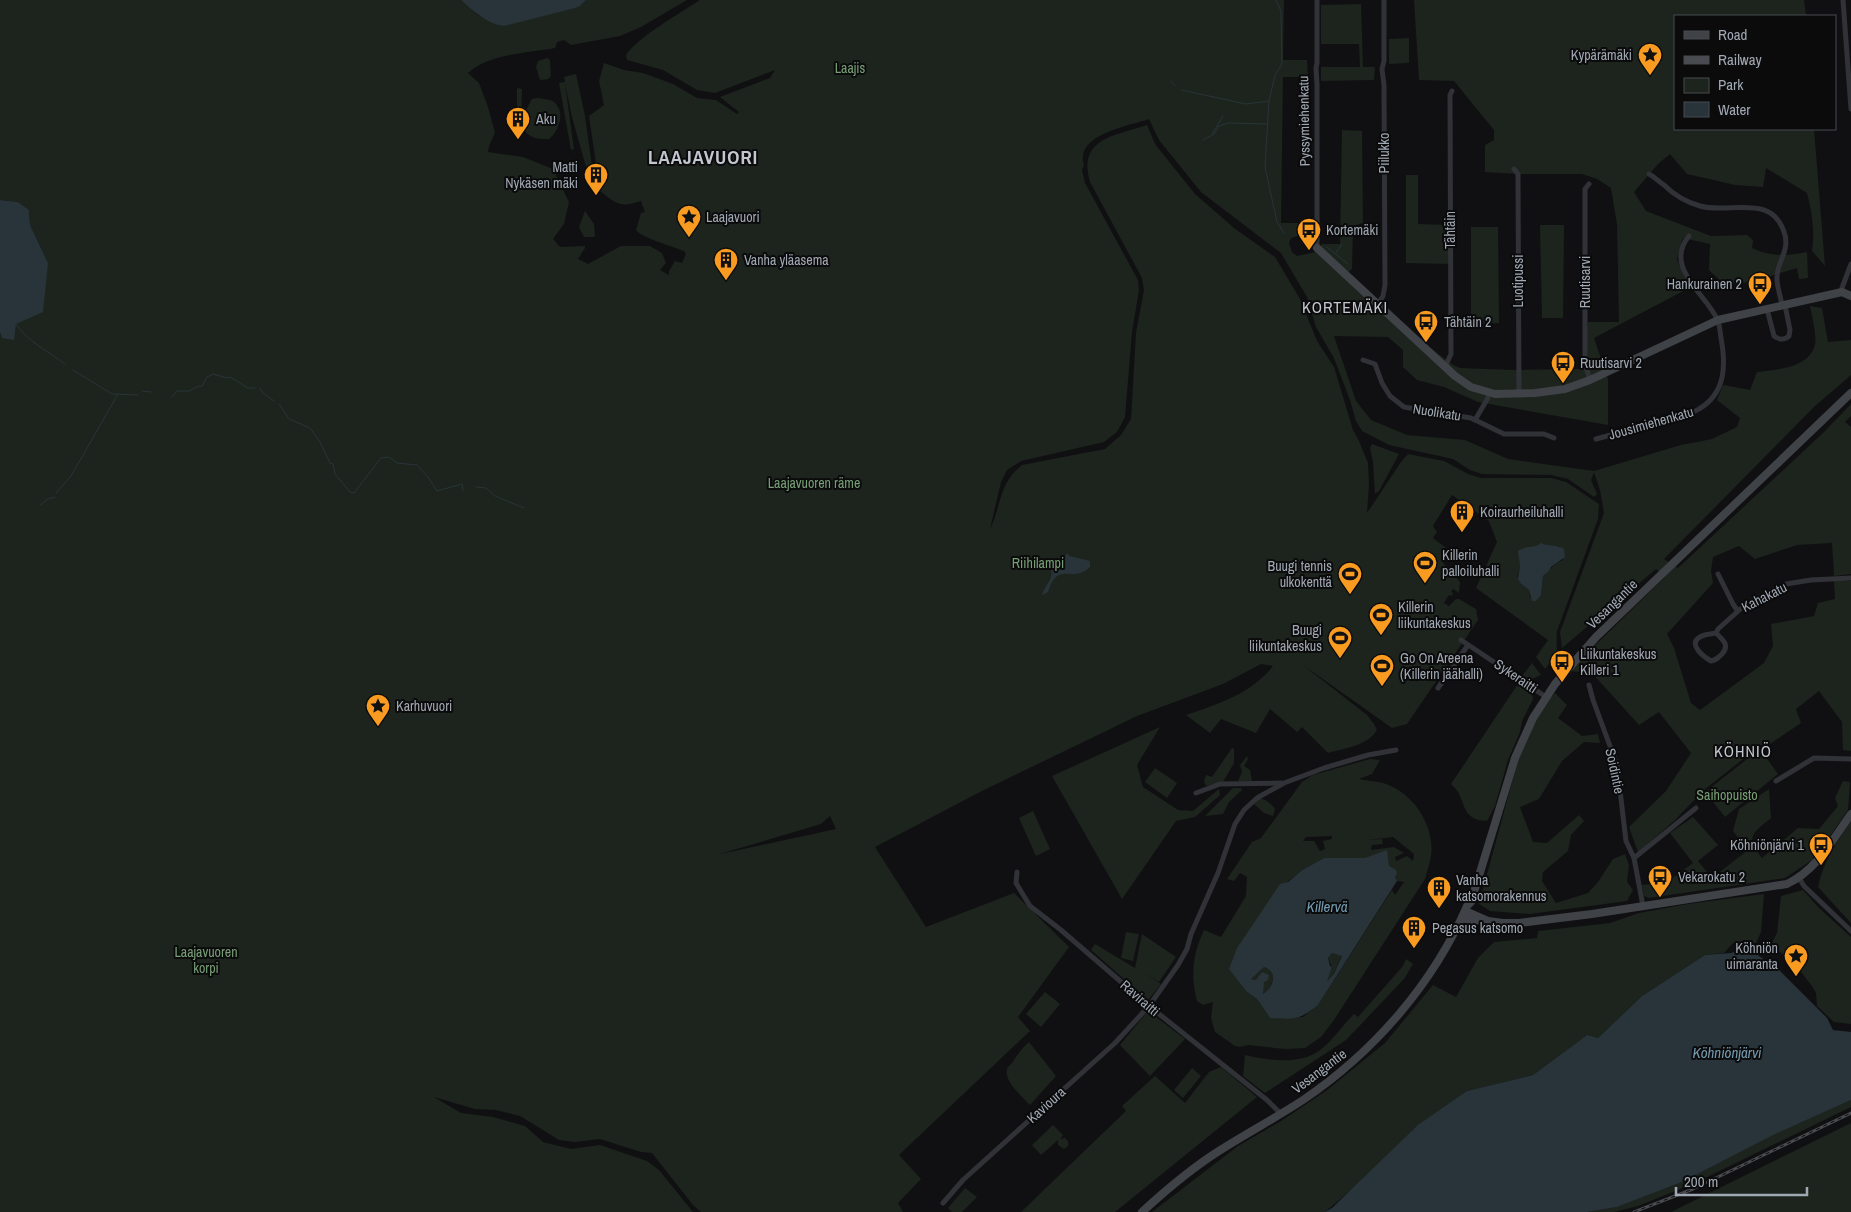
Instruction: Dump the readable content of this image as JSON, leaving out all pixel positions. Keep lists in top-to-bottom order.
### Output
{
  "streets": {
    "street": [
      "Pyssymiehenkatu",
      "Piilukko",
      "Tähtäin",
      "Luotipussi",
      "Ruutisarvi",
      "Nuolikatu",
      "Jousimiehenkatu",
      "Kahakatu",
      "Vesangantie",
      "Sykeraitti",
      "Soidintie",
      "Raviraitti",
      "Kavioura"
    ]
  },
  "crossings": [
    ["Pyssymiehenkatu", "Piilukko"],
    ["Pyssymiehenkatu", "Tähtäin"],
    ["Pyssymiehenkatu", "Luotipussi"],
    ["Pyssymiehenkatu", "Ruutisarvi"],
    ["Pyssymiehenkatu", "Nuolikatu"],
    ["Pyssymiehenkatu", "Jousimiehenkatu"],
    ["Vesangantie", "Sykeraitti"],
    ["Vesangantie", "Raviraitti"],
    ["Raviraitti", "Kavioura"]
  ],
  "districts": ["LAAJAVUORI", "KORTEMÄKI", "KÖHNIÖ"],
  "water": ["Killervä", "Köhniönjärvi"],
  "parks": [
    "Laajis",
    "Laajavuoren räme",
    "Riihilampi",
    "Saihopuisto",
    "Laajavuoren korpi"
  ],
  "places": {
    "place": [
      "Kypärämäki",
      "Laajavuori",
      "Karhuvuori",
      "Köhniön uimaranta"
    ],
    "building": [
      "Aku",
      "Matti Nykäsen mäki",
      "Vanha yläasema",
      "Koiraurheiluhalli",
      "Vanha katsomorakennus",
      "Pegasus katsomo"
    ],
    "bus stop": [
      "Kortemäki",
      "Hankurainen 2",
      "Tähtäin 2",
      "Ruutisarvi 2",
      "Liikuntakeskus Killeri 1",
      "Köhniönjärvi 1",
      "Vekarokatu 2"
    ],
    "sports": [
      "Killerin palloiluhalli",
      "Buugi tennis ulkokenttä",
      "Killerin liikuntakeskus",
      "Buugi liikuntakeskus",
      "Go On Areena (Killerin jäähalli)"
    ]
  },
  "legend": [
    "Road",
    "Railway",
    "Park",
    "Water"
  ],
  "scale_bar": "200 m"
}
